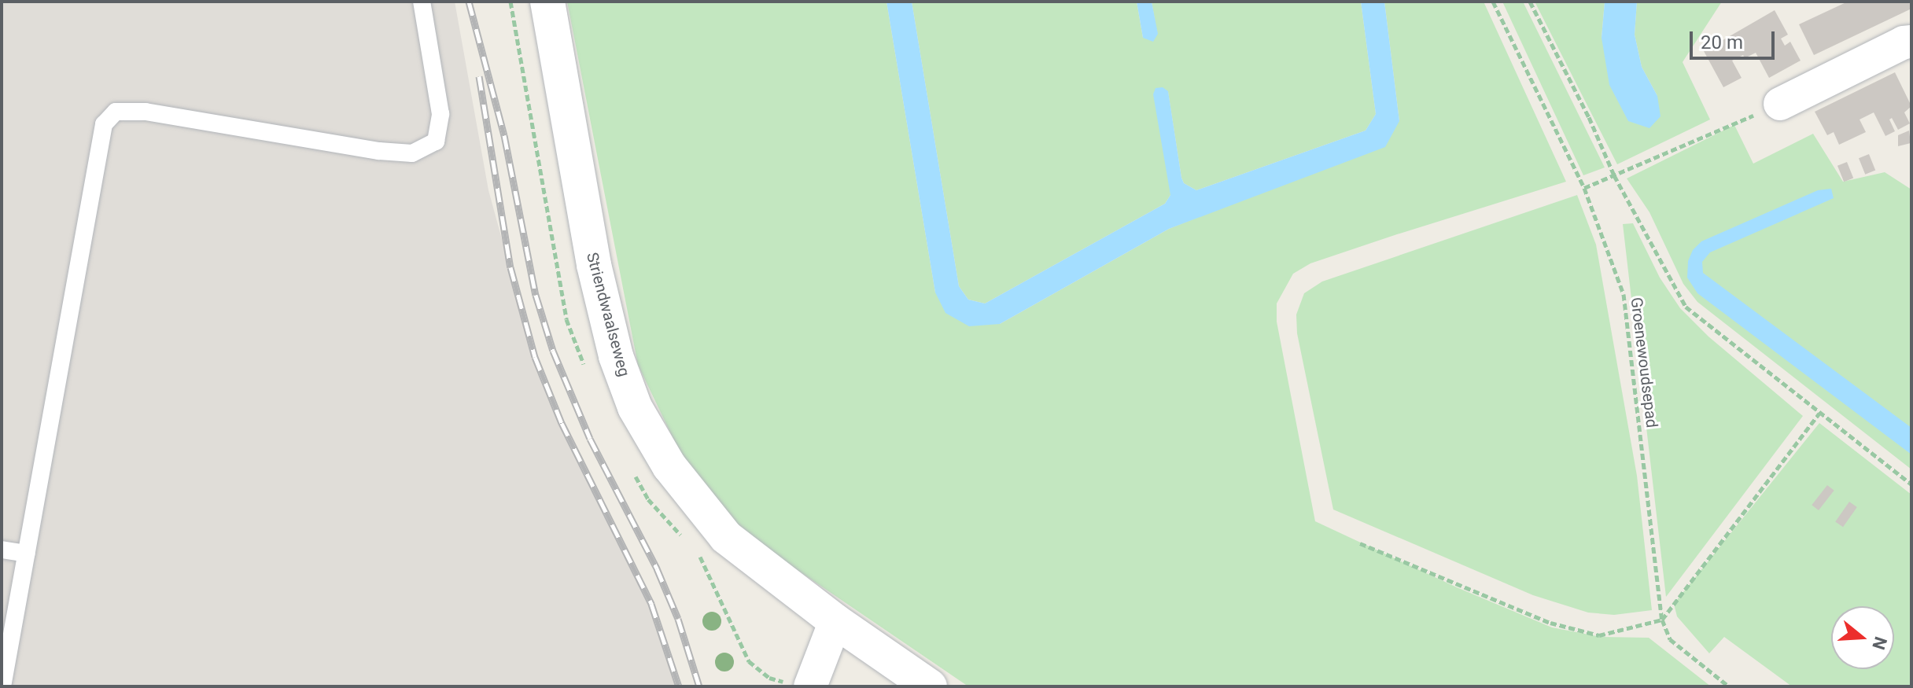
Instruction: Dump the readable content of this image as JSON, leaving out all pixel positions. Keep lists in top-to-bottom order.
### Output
{
  "streets": {
    "street": ["Striendwaalseweg"],
    "path": ["Groenewoudsepad"]
  },
  "scale_bar": "20 m",
  "north": "right"
}
